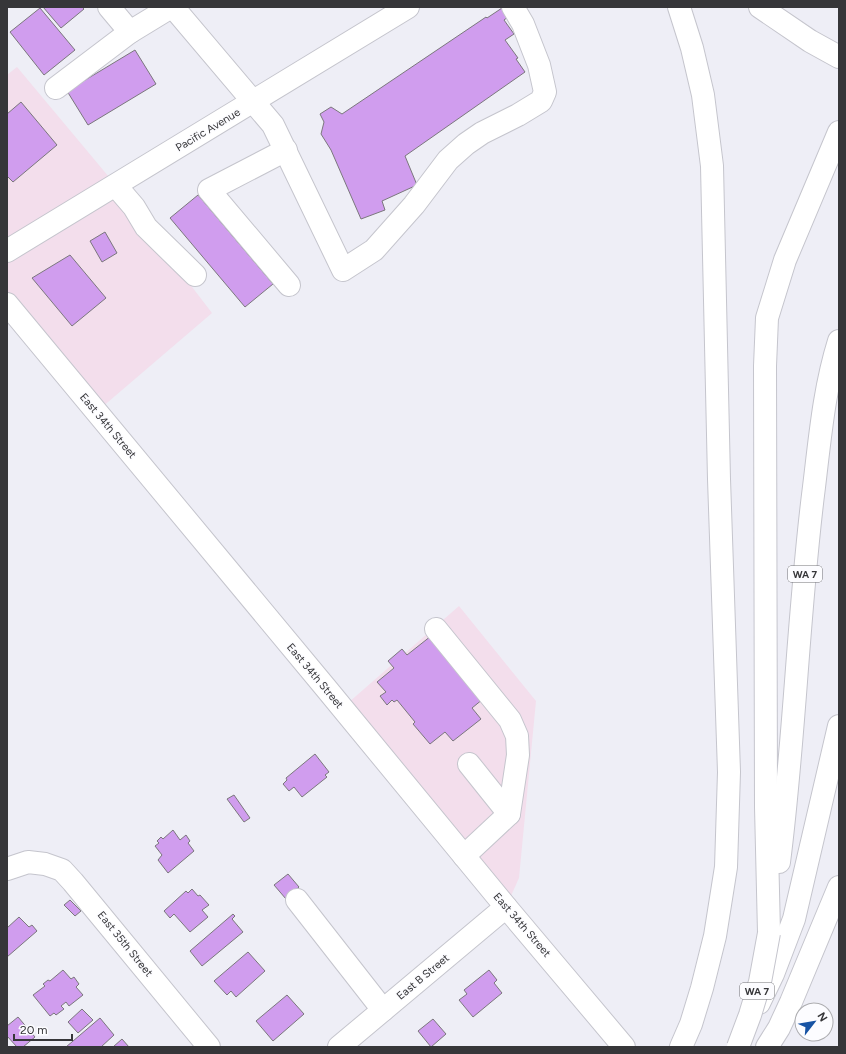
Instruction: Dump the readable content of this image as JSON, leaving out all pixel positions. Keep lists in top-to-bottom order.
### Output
{
  "streets": {
    "main road": [
      "Pacific Avenue",
      "East 34th Street",
      "WA 7",
      "East 35th Street",
      "East B Street"
    ]
  },
  "crossings": [
    ["East 34th Street", "East B Street"]
  ],
  "scale_bar": "20 m",
  "north": "top right"
}
